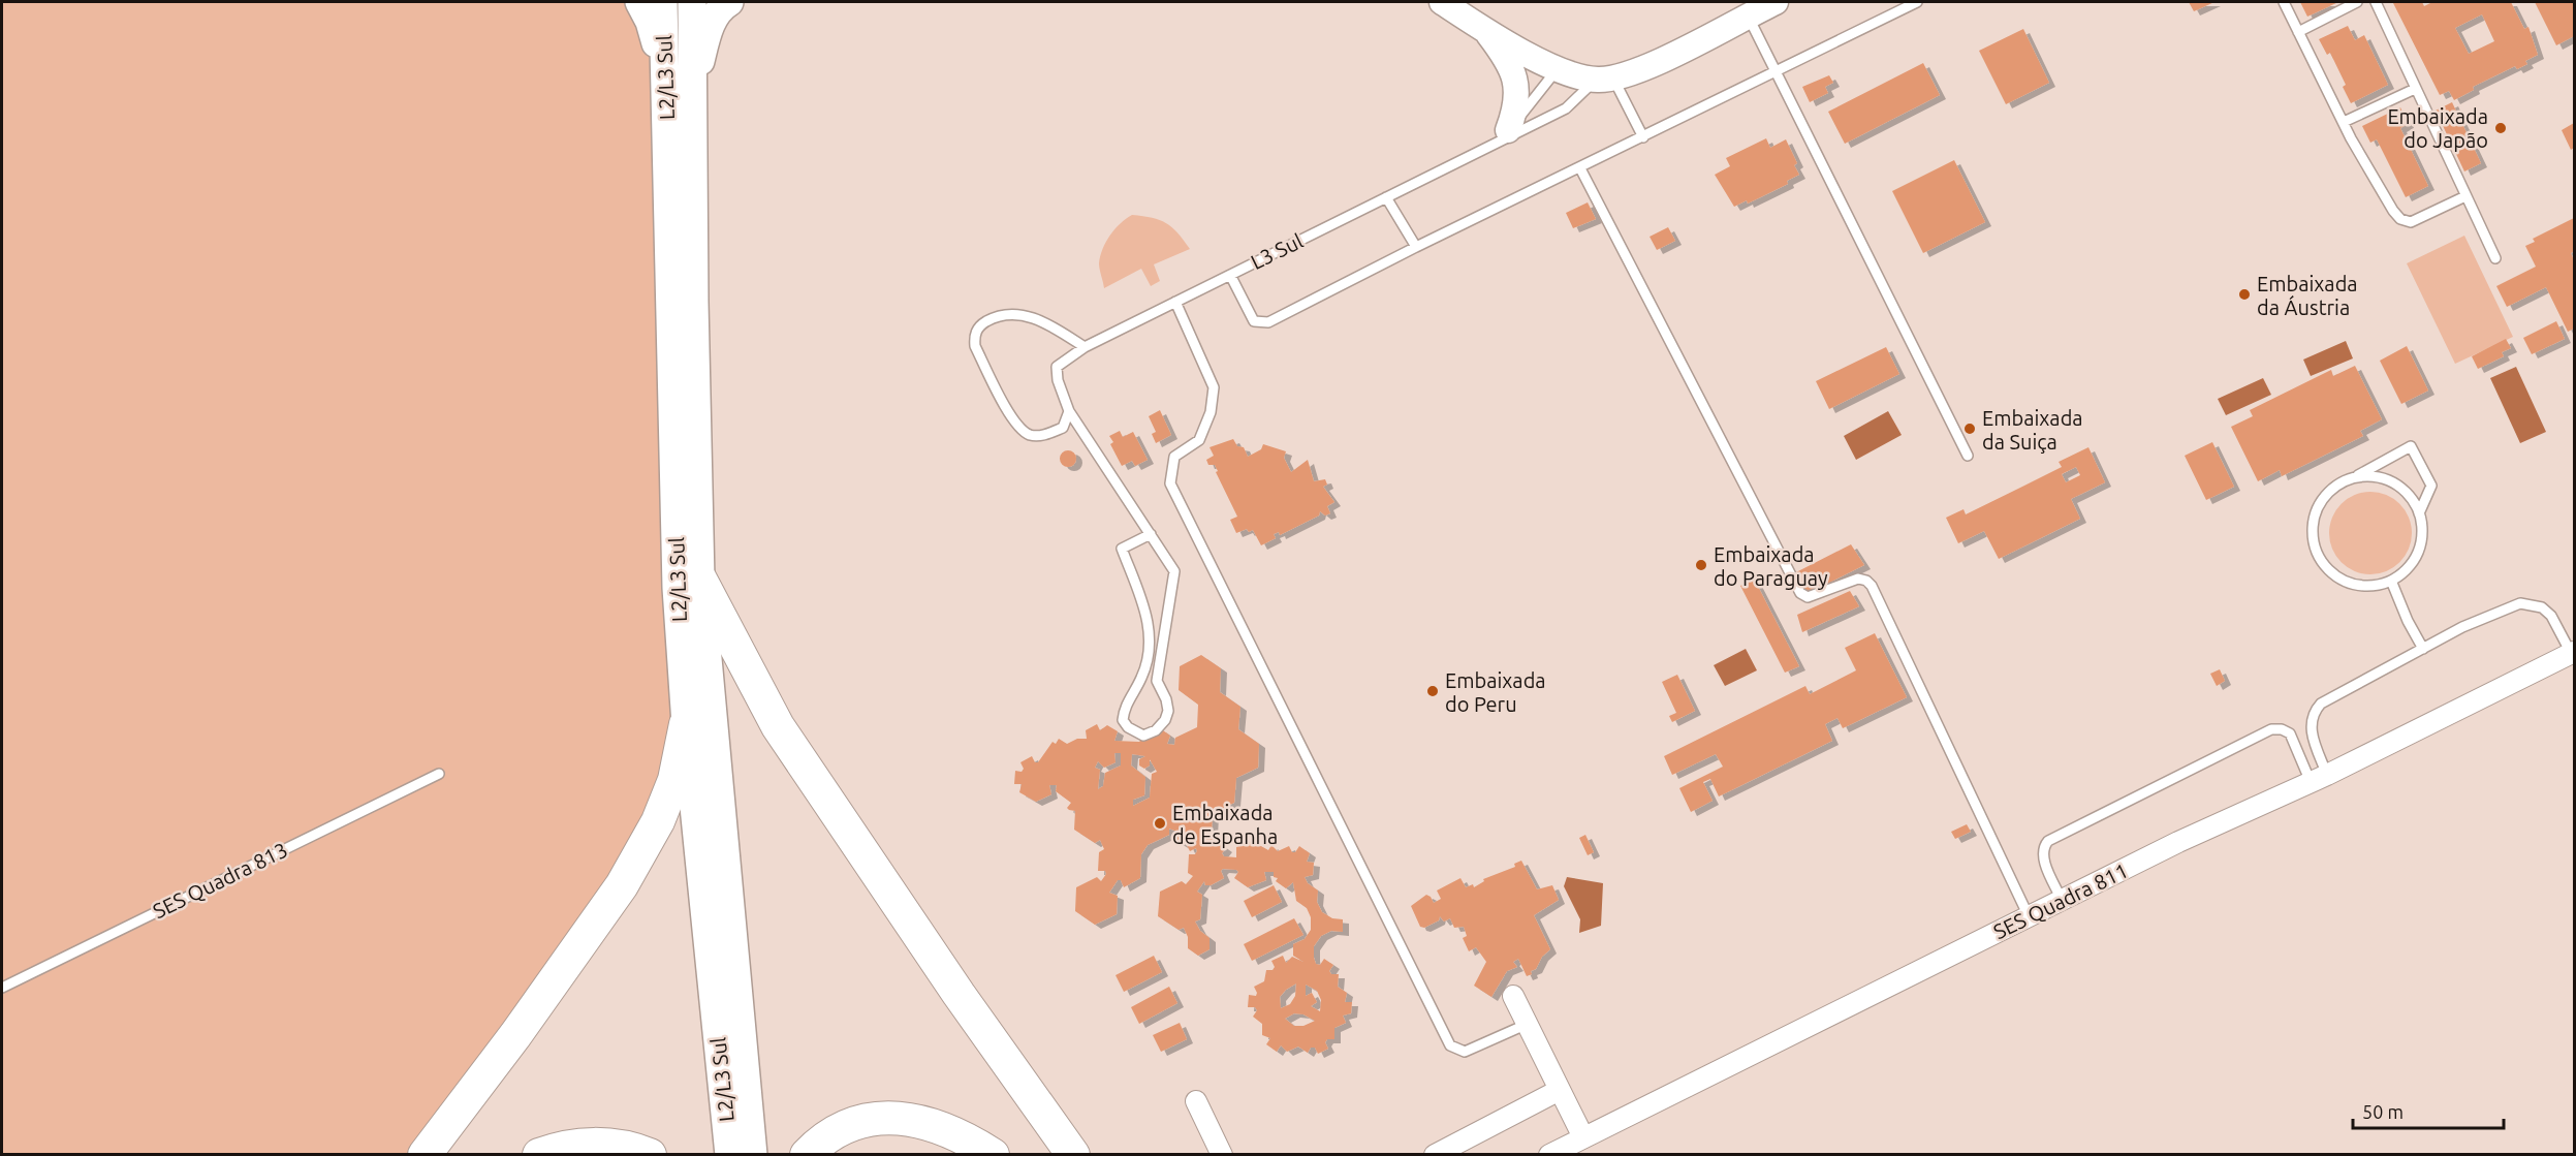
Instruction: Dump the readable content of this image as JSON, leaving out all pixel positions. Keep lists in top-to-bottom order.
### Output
{
  "streets": {
    "main road": ["L2/L3 Sul"],
    "street": ["L3 Sul", "SES Quadra 811"],
    "lane": ["SES Quadra 813"]
  },
  "places": [
    "Embaixada do Japão",
    "Embaixada da Áustria",
    "Embaixada da Suiça",
    "Embaixada do Paraguay",
    "Embaixada do Peru",
    "Embaixada de Espanha"
  ],
  "scale_bar": "50 m"
}
